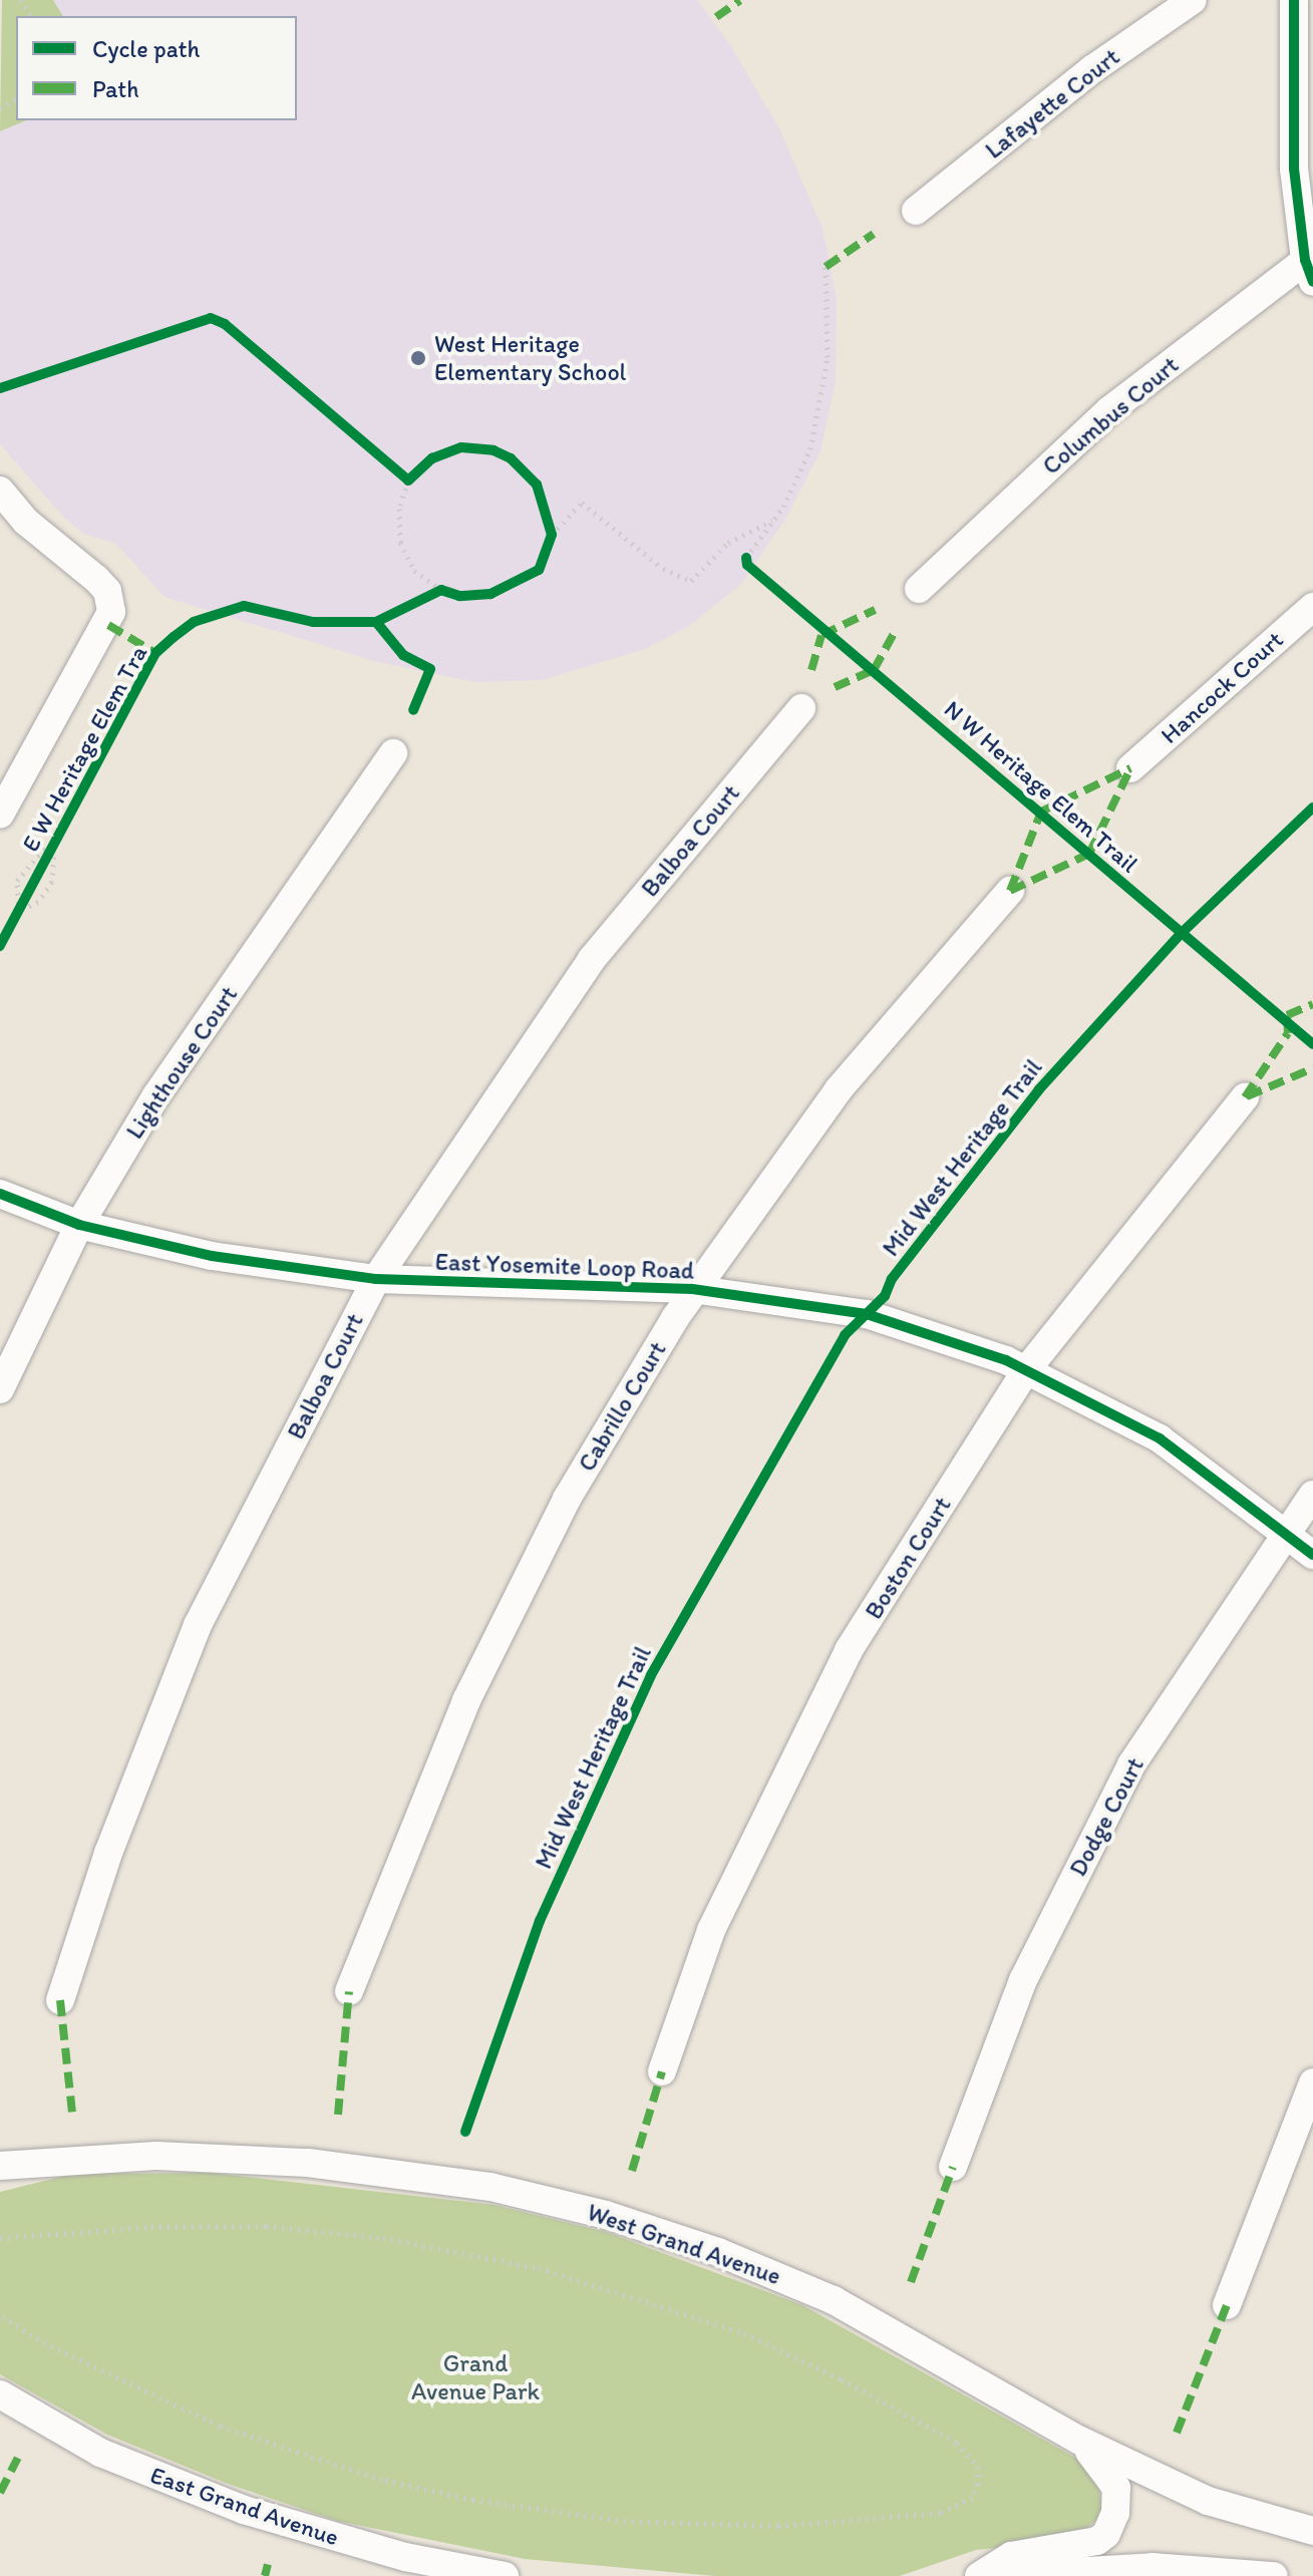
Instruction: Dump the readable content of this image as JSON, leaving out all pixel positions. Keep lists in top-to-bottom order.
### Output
{
  "streets": {
    "street": [
      "Lafayette Court",
      "Columbus Court",
      "Hancock Court",
      "Balboa Court",
      "Lighthouse Court",
      "East Yosemite Loop Road",
      "Cabrillo Court",
      "Boston Court",
      "Dodge Court",
      "West Grand Avenue",
      "East Grand Avenue"
    ],
    "cycle path": ["E W Heritage Elem Tra", "N W Heritage Elem Trail", "Mid West Heritage Trail"]
  },
  "crossings": [
    ["Balboa Court", "East Yosemite Loop Road"],
    ["Lighthouse Court", "East Yosemite Loop Road"],
    ["East Yosemite Loop Road", "Cabrillo Court"],
    ["East Yosemite Loop Road", "Boston Court"],
    ["East Yosemite Loop Road", "Dodge Court"]
  ],
  "parks": ["Grand Avenue Park"],
  "places": ["West Heritage Elementary School"],
  "legend": ["Cycle path", "Path"]
}
